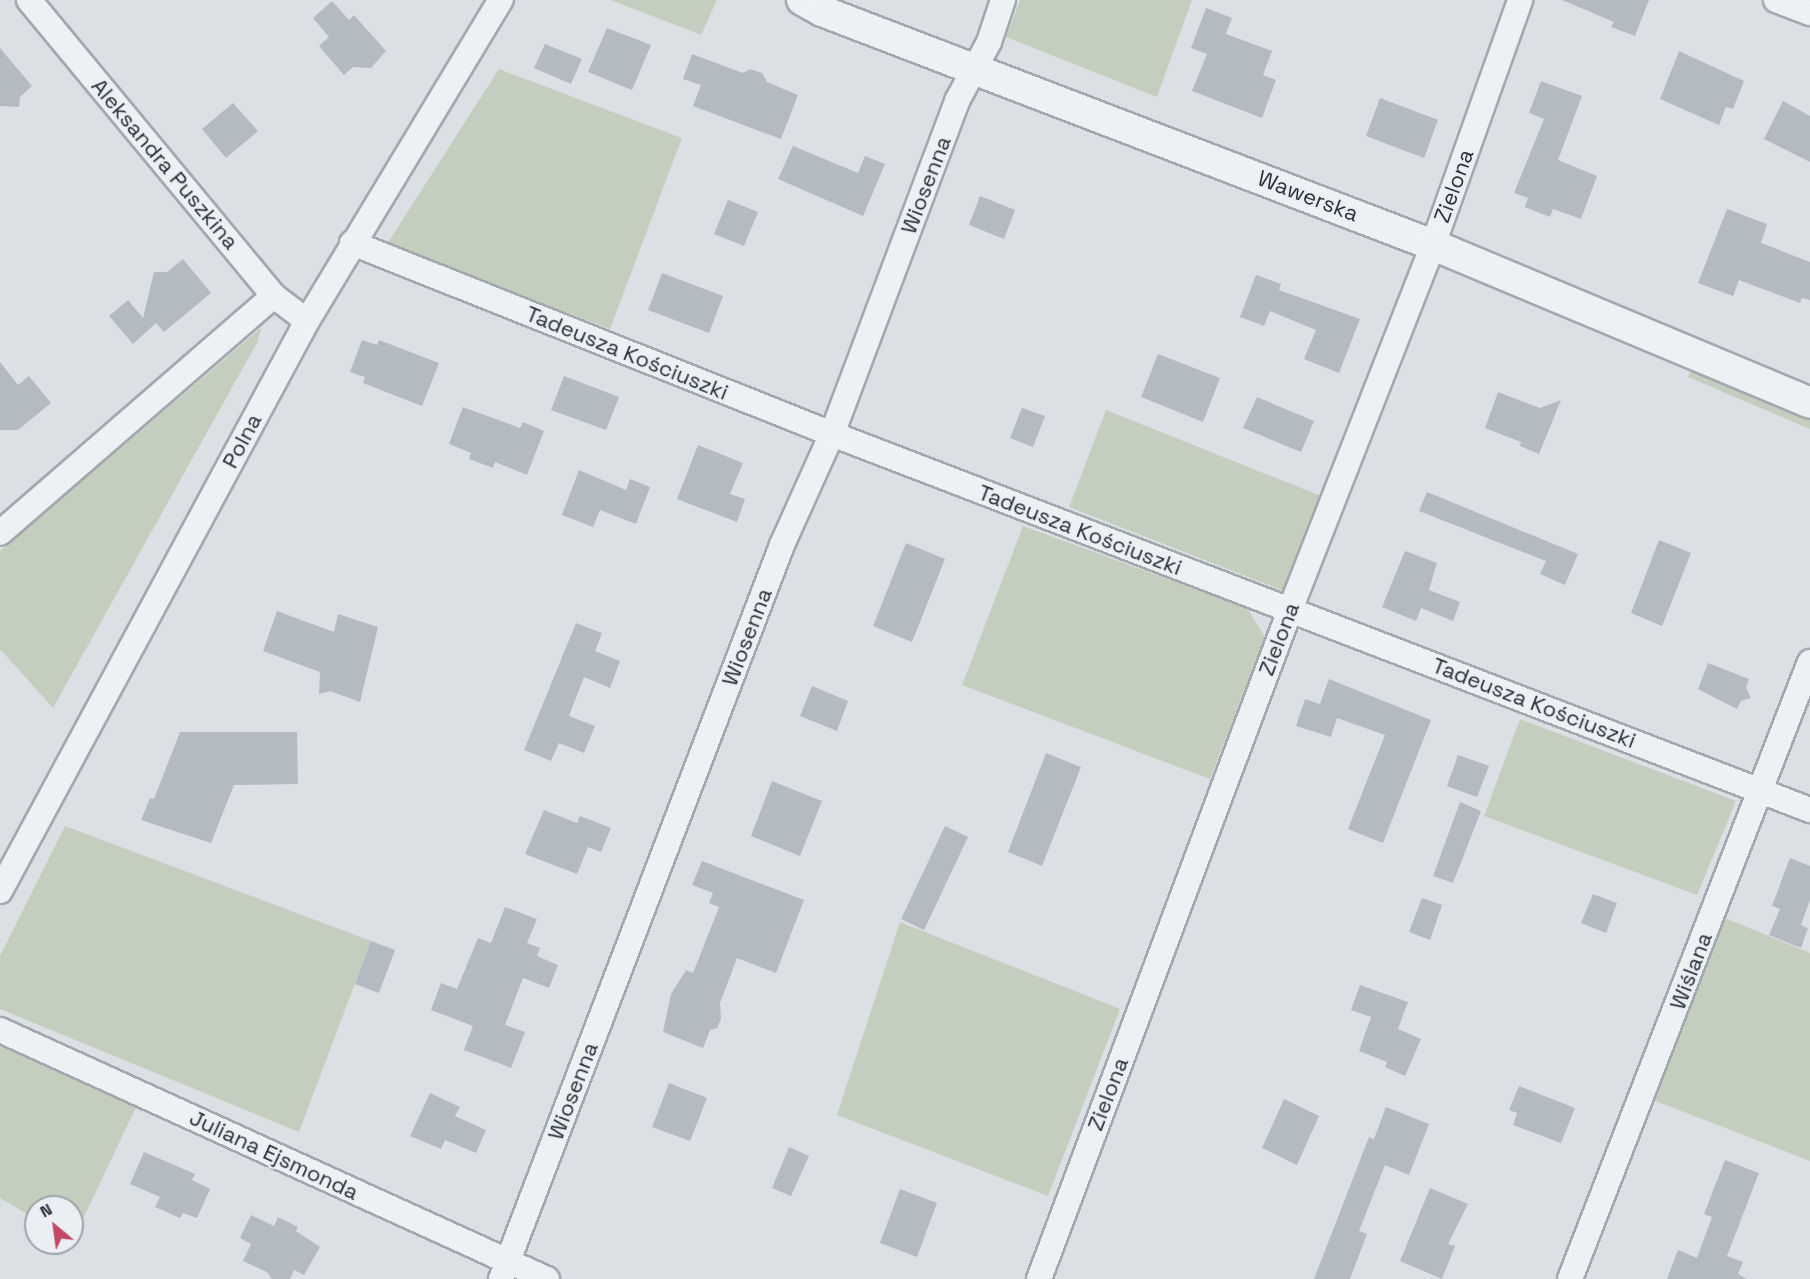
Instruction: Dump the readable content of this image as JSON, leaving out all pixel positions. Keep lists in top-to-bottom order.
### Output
{
  "streets": {
    "street": [
      "Aleksandra Puszkina",
      "Wiosenna",
      "Zielona",
      "Wawerska",
      "Tadeusza Kościuszki",
      "Polna",
      "Wiślana",
      "Juliana Ejsmonda"
    ]
  },
  "crossings": [
    ["Aleksandra Puszkina", "Polna"],
    ["Wiosenna", "Wawerska"],
    ["Wiosenna", "Tadeusza Kościuszki"],
    ["Wiosenna", "Juliana Ejsmonda"],
    ["Zielona", "Wawerska"],
    ["Zielona", "Tadeusza Kościuszki"],
    ["Tadeusza Kościuszki", "Polna"],
    ["Tadeusza Kościuszki", "Wiślana"]
  ],
  "north": "top left"
}
